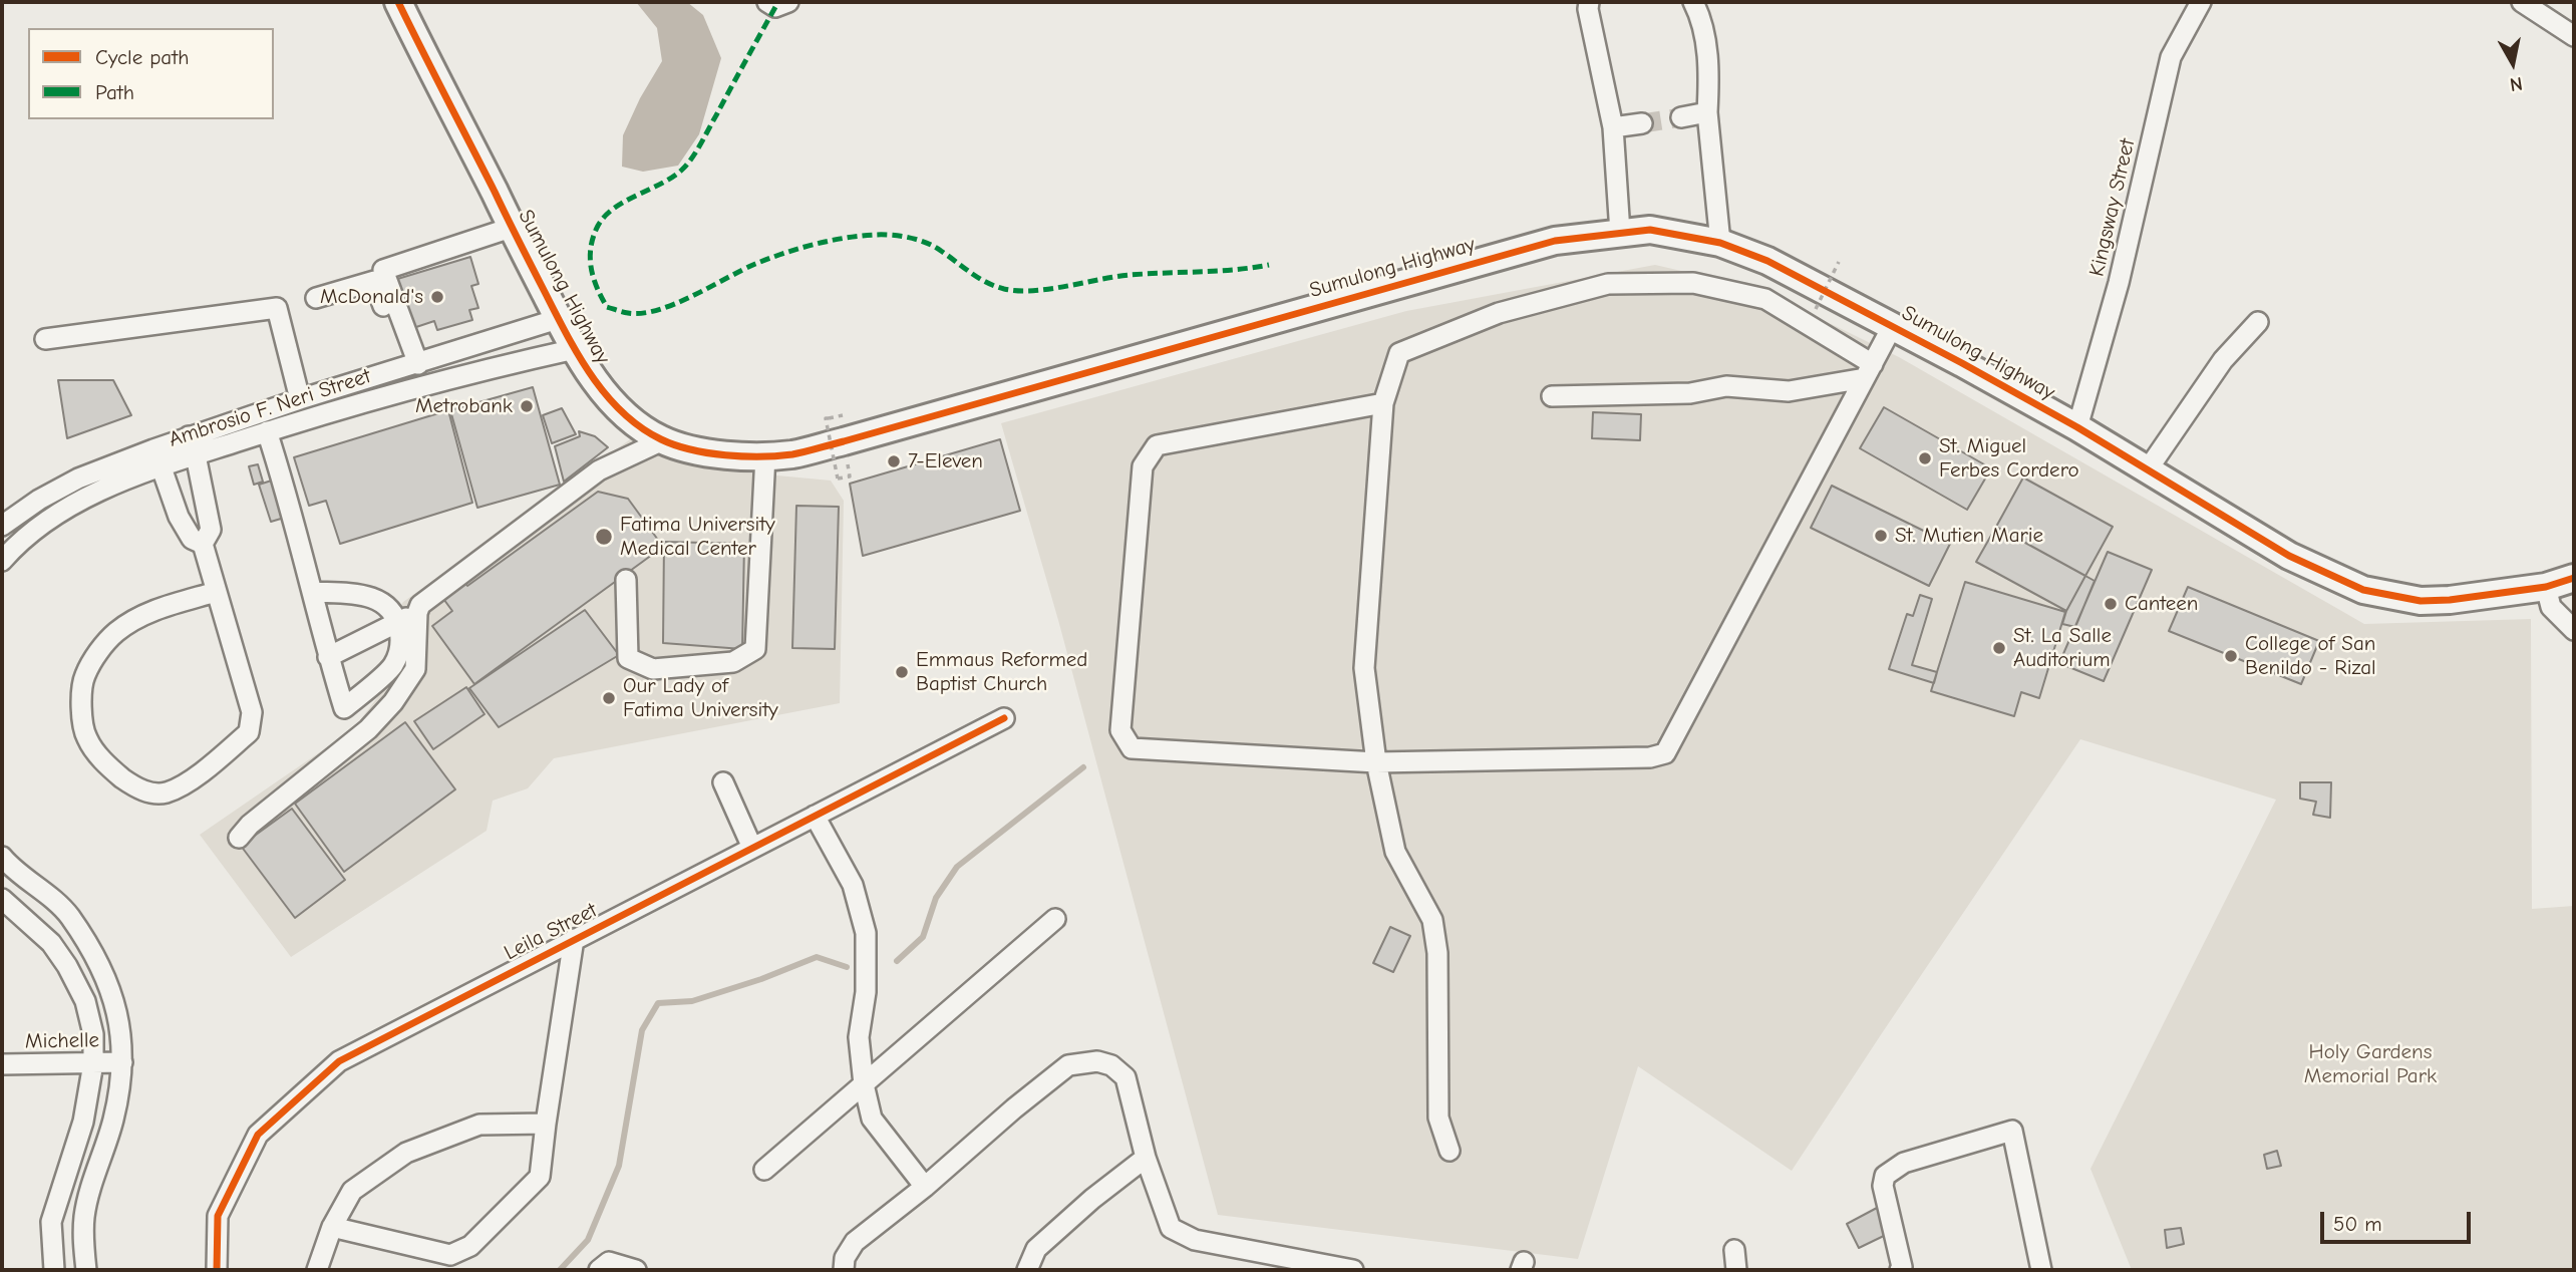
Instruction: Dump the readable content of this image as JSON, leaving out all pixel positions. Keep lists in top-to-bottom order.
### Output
{
  "streets": {
    "main road": ["Sumulong Highway"],
    "street": [
      "Kingsway Street",
      "Ambrosio F. Neri Street",
      "Leila Street",
      "Michelle"
    ]
  },
  "crossings": [
    ["Kingsway Street", "Sumulong Highway"],
    ["Sumulong Highway", "Ambrosio F. Neri Street"]
  ],
  "parks": ["Holy Gardens Memorial Park"],
  "places": [
    "McDonald's",
    "Metrobank",
    "St. Miguel Ferbes Cordero",
    "7-Eleven",
    "St. Mutien Marie",
    "Fatima University Medical Center",
    "Canteen",
    "St. La Salle Auditorium",
    "College of San Benildo - Rizal",
    "Emmaus Reformed Baptist Church",
    "Our Lady of Fatima University"
  ],
  "legend": ["Cycle path", "Path"],
  "scale_bar": "50 m",
  "north": "bottom"
}
